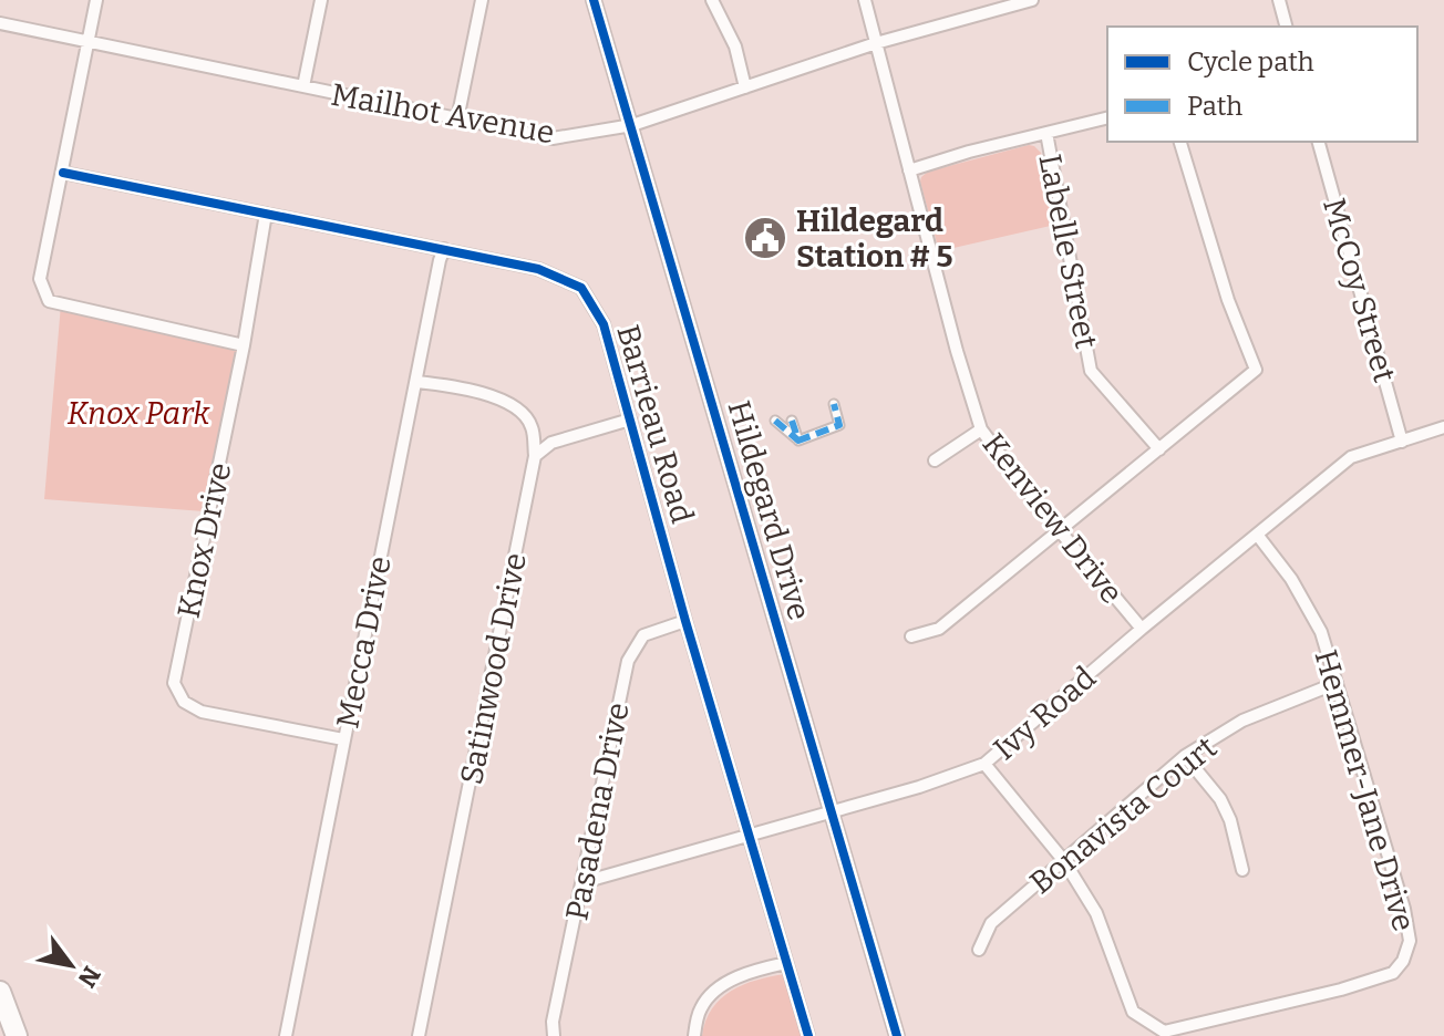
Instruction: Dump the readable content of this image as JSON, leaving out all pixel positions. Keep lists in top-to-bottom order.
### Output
{
  "streets": {
    "street": [
      "Mailhot Avenue",
      "Labelle Street",
      "McCoy Street",
      "Barrieau Road",
      "Hildegard Drive",
      "Kenview Drive",
      "Knox Drive",
      "Mecca Drive",
      "Satinwood Drive",
      "Ivy Road",
      "Hemmer-Jane Drive",
      "Pasadena Drive",
      "Bonavista Court"
    ]
  },
  "crossings": [
    ["Mailhot Avenue", "Hildegard Drive"],
    ["Mailhot Avenue", "Kenview Drive"],
    ["McCoy Street", "Ivy Road"],
    ["Barrieau Road", "Knox Drive"],
    ["Barrieau Road", "Mecca Drive"],
    ["Barrieau Road", "Ivy Road"],
    ["Barrieau Road", "Pasadena Drive"],
    ["Hildegard Drive", "Ivy Road"],
    ["Kenview Drive", "Ivy Road"],
    ["Knox Drive", "Mecca Drive"],
    ["Mecca Drive", "Satinwood Drive"],
    ["Ivy Road", "Hemmer-Jane Drive"],
    ["Ivy Road", "Pasadena Drive"],
    ["Hemmer-Jane Drive", "Bonavista Court"]
  ],
  "parks": ["Knox Park"],
  "places": {
    "public building": ["Hildegard Station # 5"]
  },
  "legend": ["Cycle path", "Path"],
  "north": "bottom right"
}
